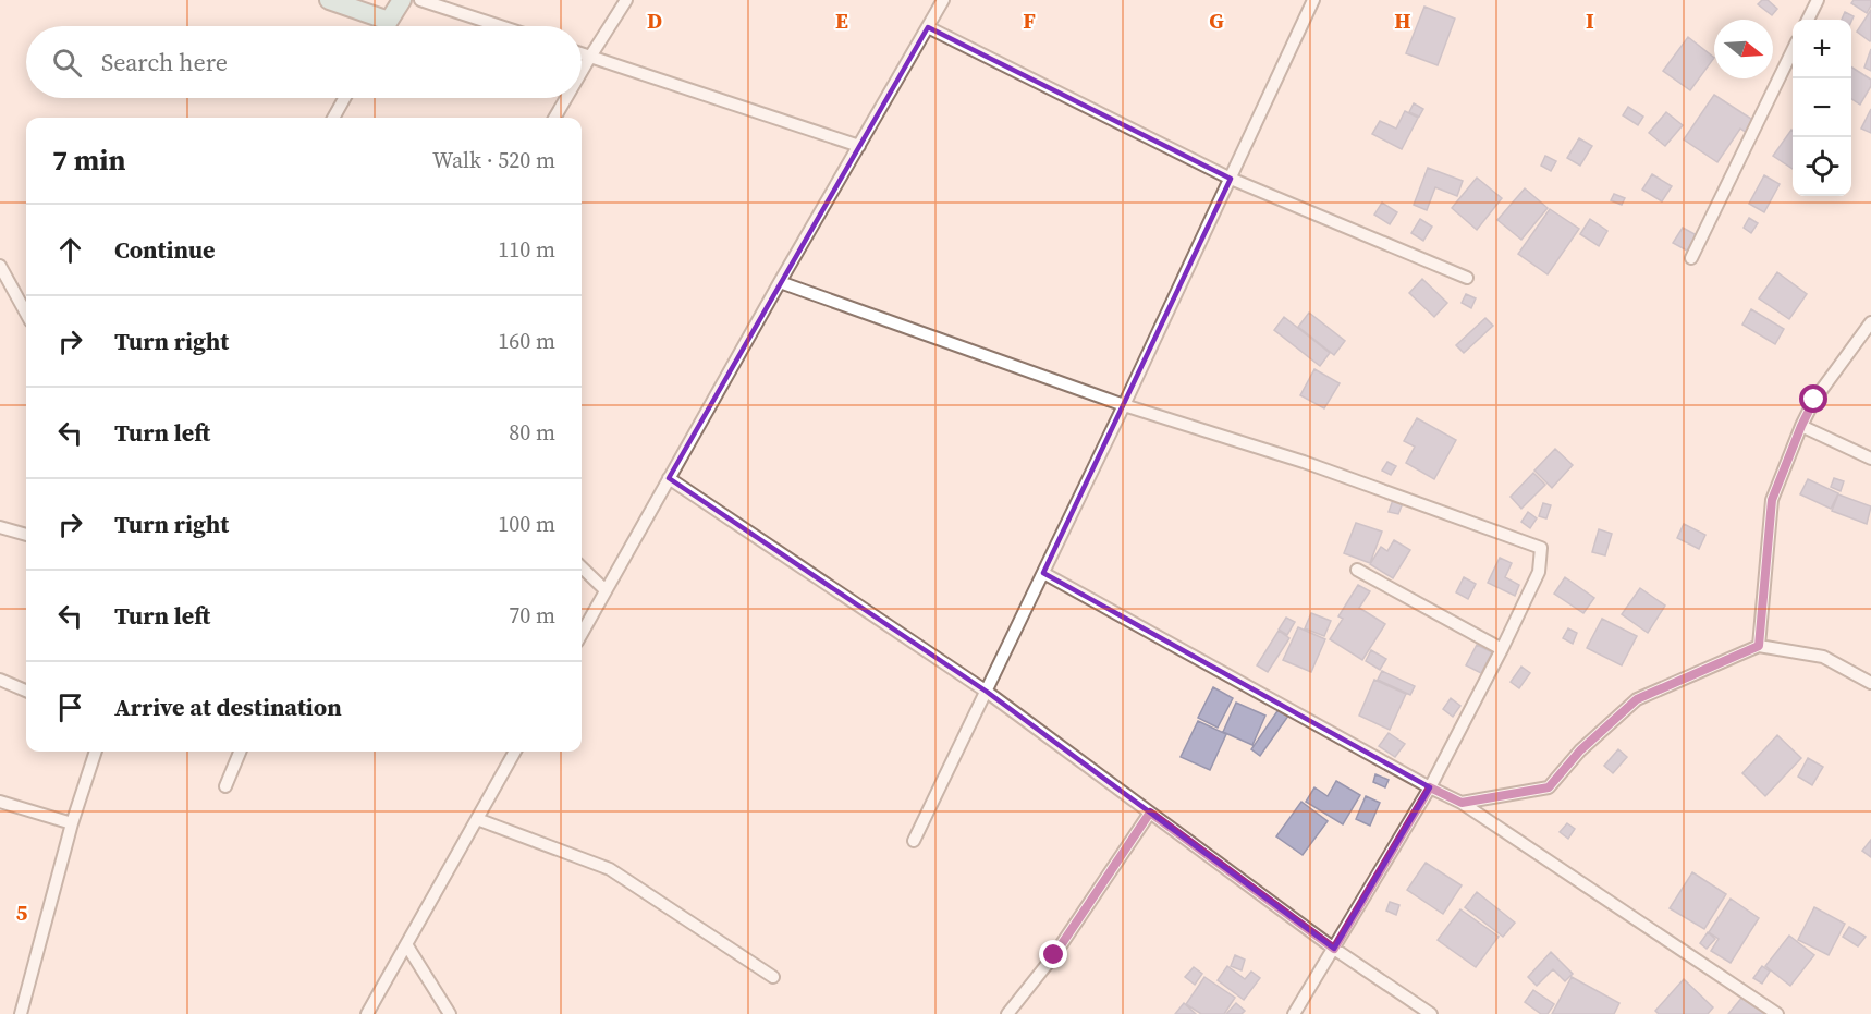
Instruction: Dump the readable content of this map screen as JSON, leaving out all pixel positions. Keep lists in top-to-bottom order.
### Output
{
  "north": "right",
  "page": {
    "map_buttons": ["+", "−"],
    "search": "Search here",
    "heading": ["7 min", "Walk · 520 m"],
    "list": [
      ["Continue", "110 m"],
      ["Turn right", "160 m"],
      ["Turn left", "80 m"],
      ["Turn right", "100 m"],
      ["Turn left", "70 m"],
      "Arrive at destination"
    ]
  },
  "grid": {
    "columns": [
      "D",
      "E",
      "F",
      "G",
      "H",
      "I"
    ],
    "rows": ["5"]
  }
}
